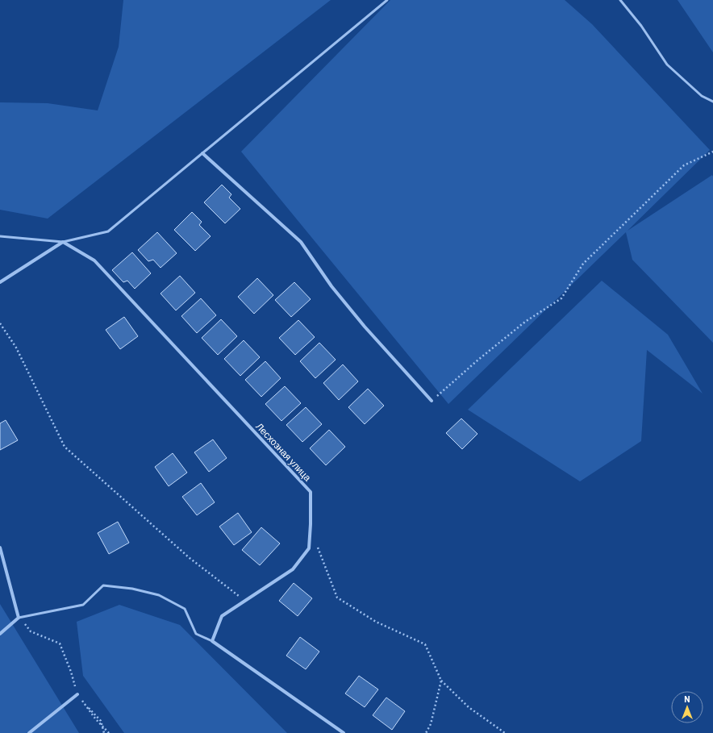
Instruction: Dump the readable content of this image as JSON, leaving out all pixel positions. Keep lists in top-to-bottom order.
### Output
{
  "streets": {
    "street": ["Лесхозная улица"]
  },
  "north": "top"
}
